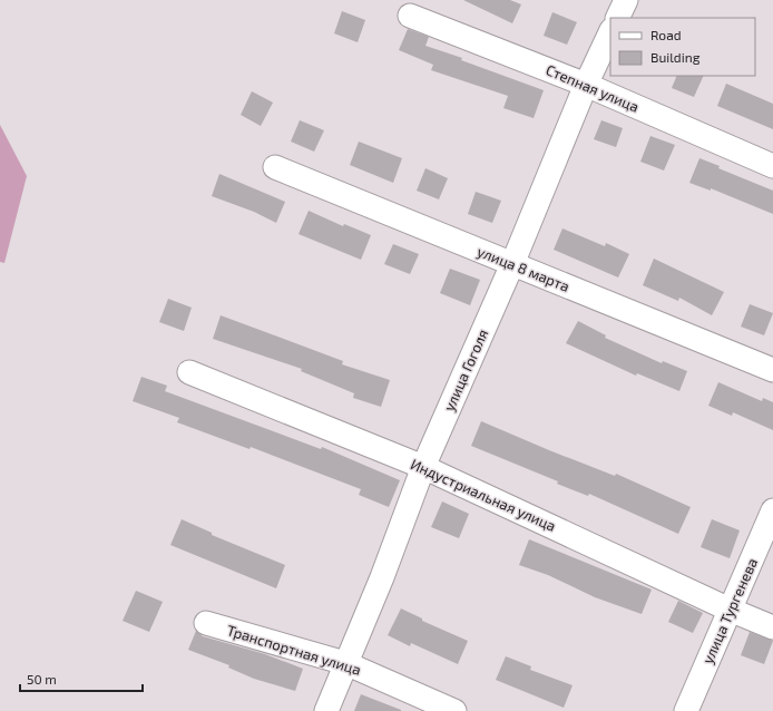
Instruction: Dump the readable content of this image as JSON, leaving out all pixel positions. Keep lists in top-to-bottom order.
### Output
{
  "streets": {
    "street": [
      "Степная улица",
      "улица 8 марта",
      "улица Гоголя",
      "Индустриальная улица",
      "улица Тургенева",
      "Транспортная улица"
    ]
  },
  "crossings": [
    ["Степная улица", "улица Гоголя"],
    ["улица 8 марта", "улица Гоголя"],
    ["улица Гоголя", "Индустриальная улица"],
    ["улица Гоголя", "Транспортная улица"],
    ["Индустриальная улица", "улица Тургенева"]
  ],
  "legend": ["Road", "Building"],
  "scale_bar": "50 m"
}
